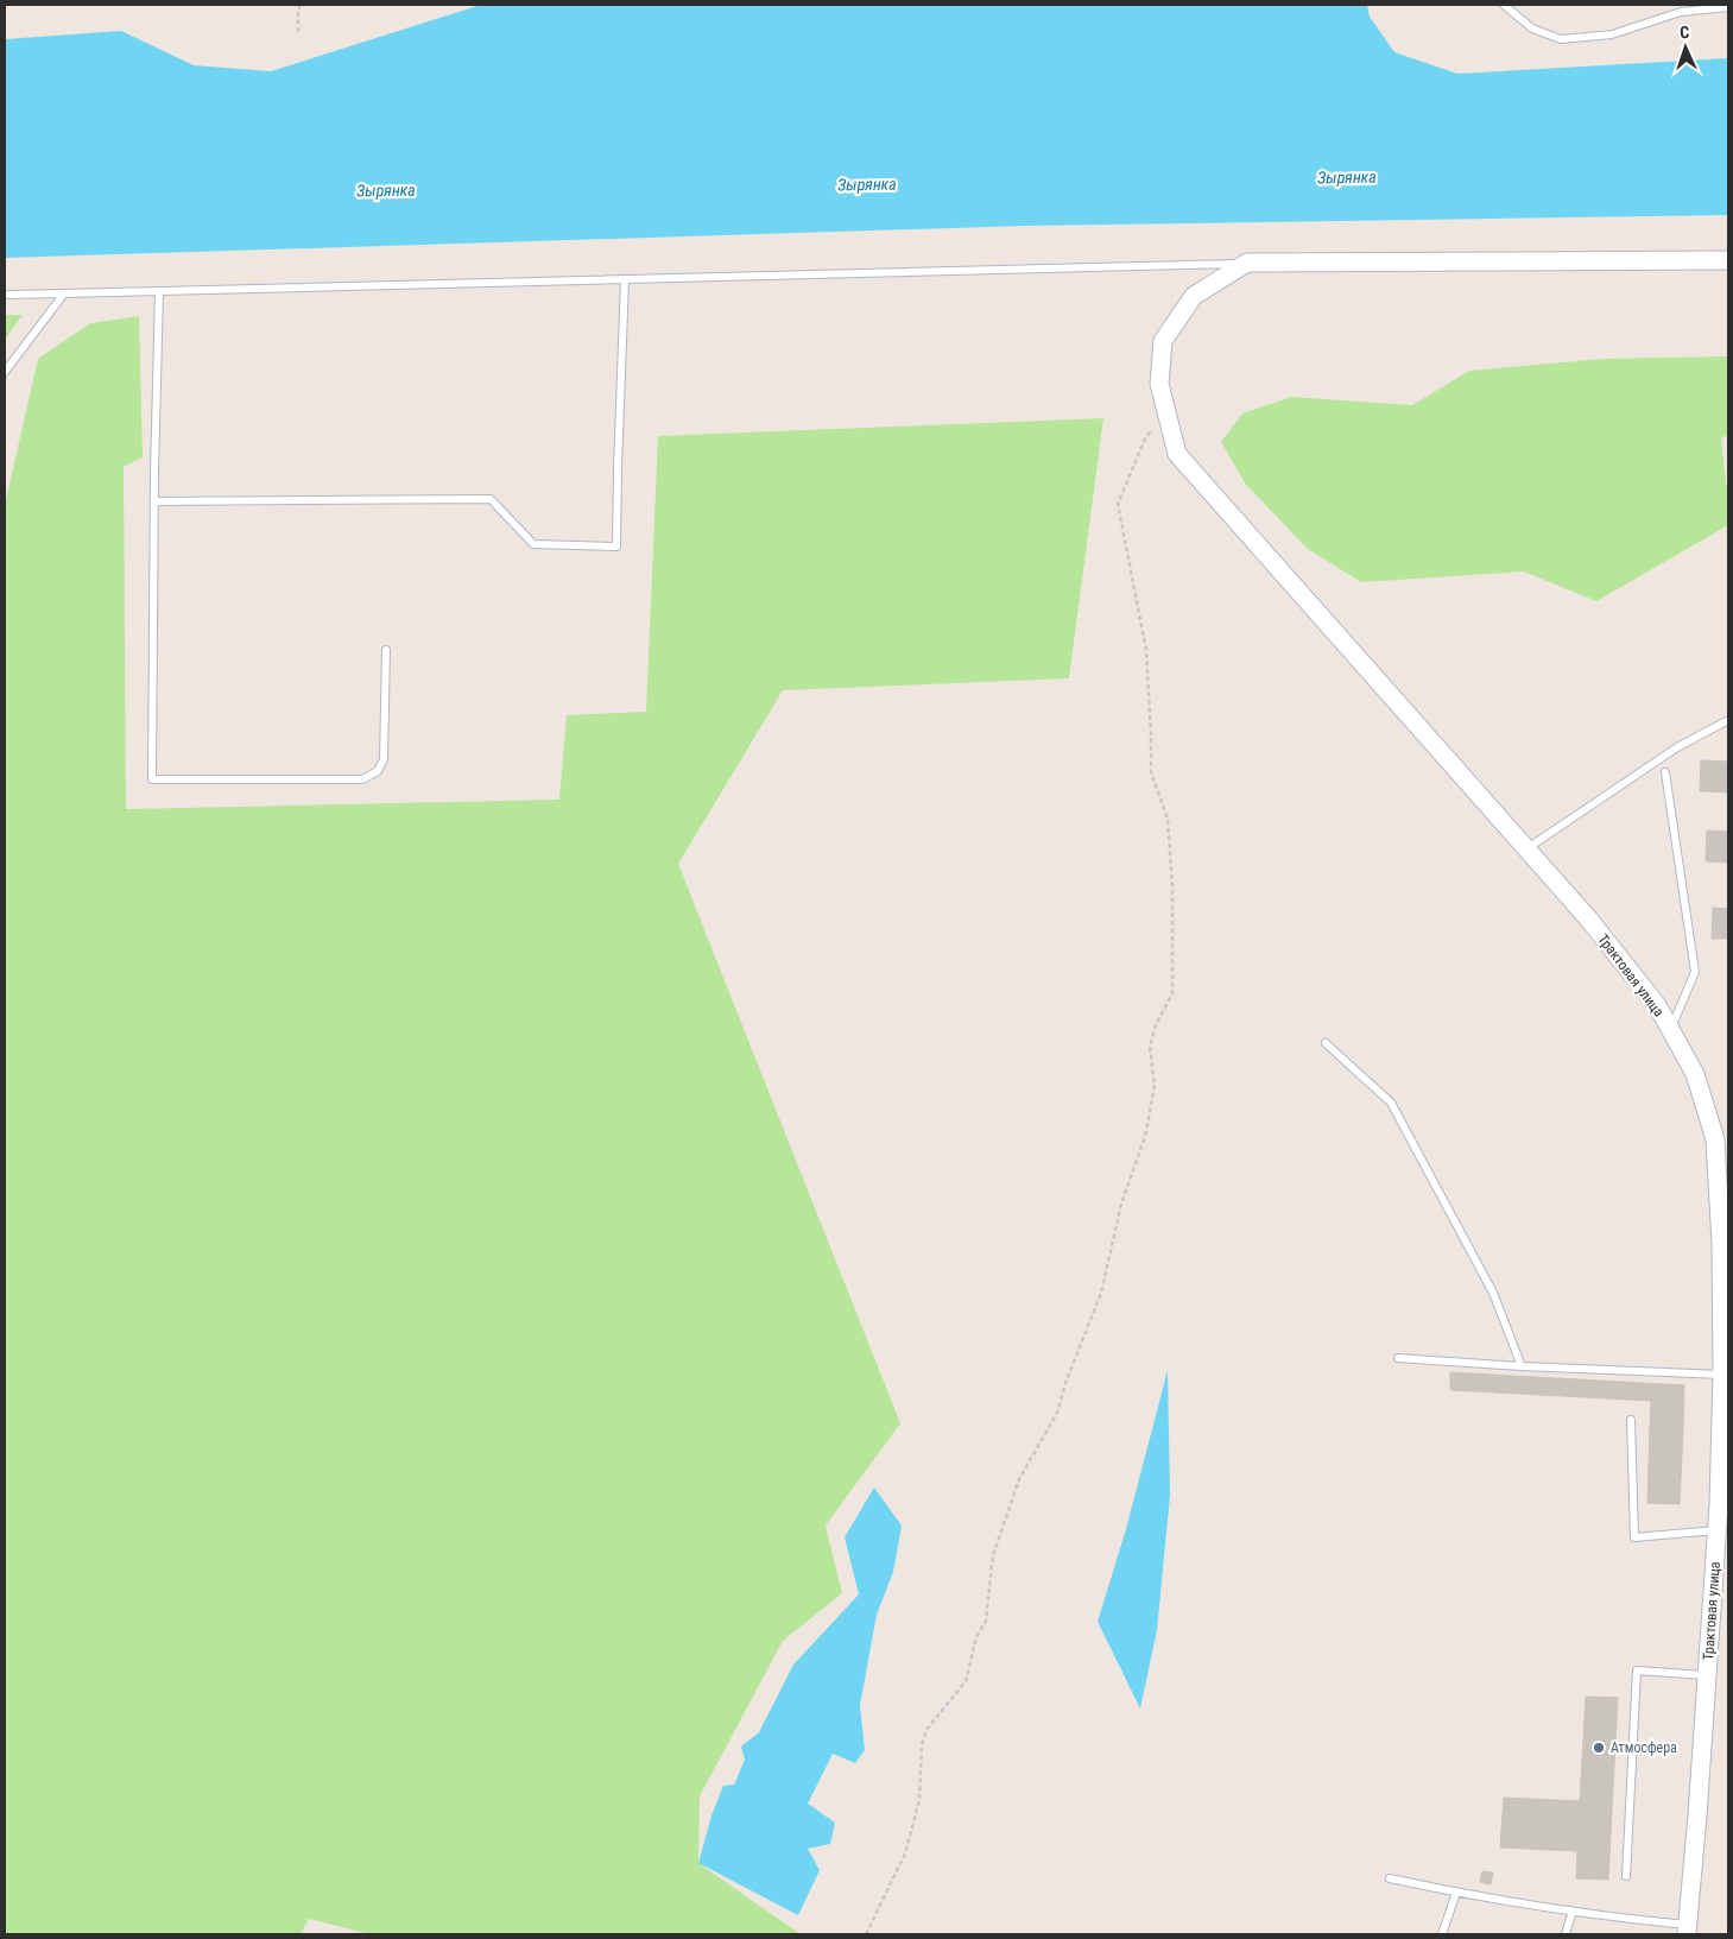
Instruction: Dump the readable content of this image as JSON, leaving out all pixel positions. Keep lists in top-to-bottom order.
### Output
{
  "streets": {
    "street": ["Трактовая улица"]
  },
  "water": ["Зырянка"],
  "places": ["Атмосфера"],
  "north": "top"
}
